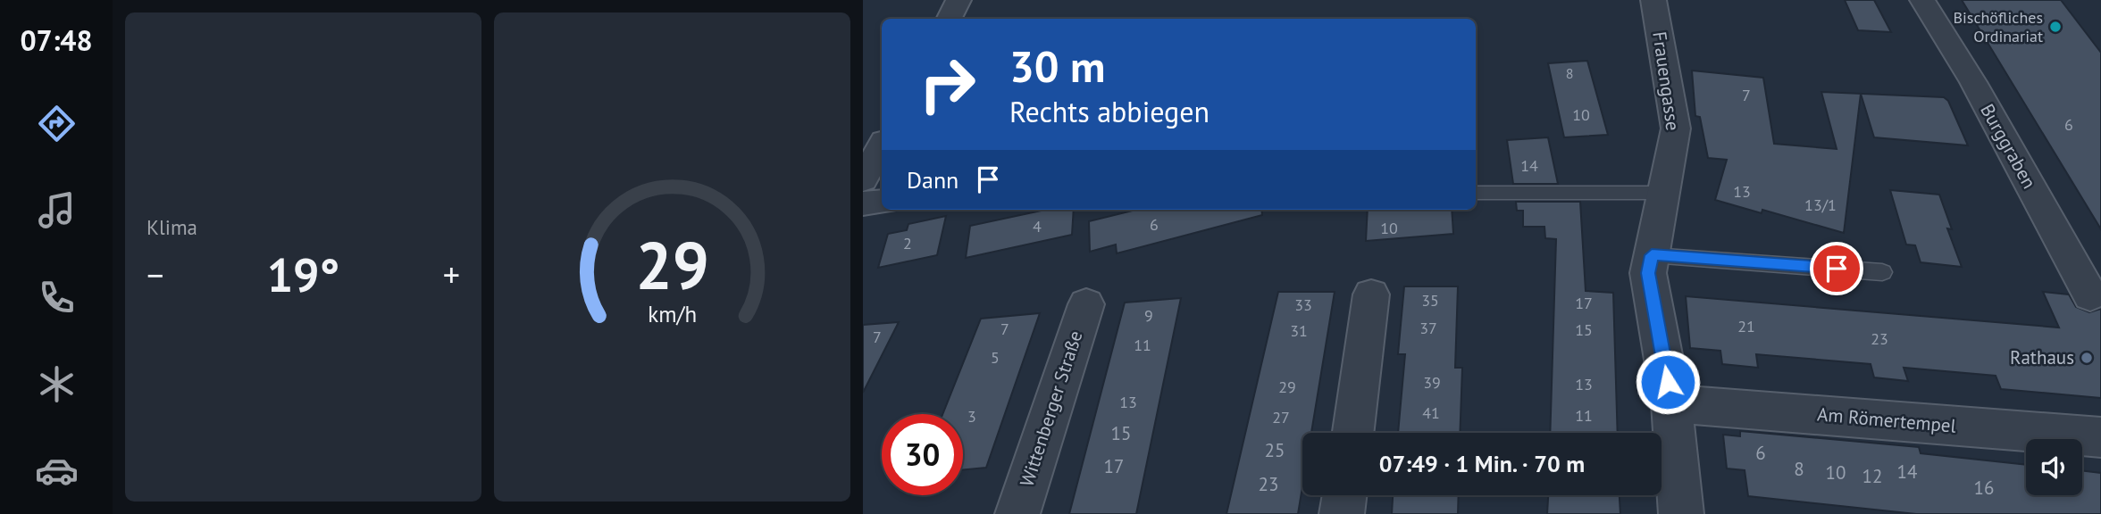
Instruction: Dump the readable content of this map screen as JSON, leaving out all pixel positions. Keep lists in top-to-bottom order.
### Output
{
  "streets": {
    "street": [
      "Frauengasse",
      "Burggraben",
      "Wittenberger Straße",
      "Am Römertempel"
    ]
  },
  "places": ["Bischöfliches Ordinariat", "Rathaus"],
  "house_numbers": [
    "8",
    "7",
    "10",
    "6",
    "14",
    "13",
    "13/1",
    "6",
    "4",
    "10",
    "2",
    "35",
    "17",
    "33",
    "9",
    "21",
    "37",
    "7",
    "15",
    "31",
    "7",
    "23",
    "11",
    "5",
    "39",
    "13",
    "29",
    "13",
    "41",
    "11",
    "3",
    "27",
    "15",
    "25",
    "6",
    "17",
    "8",
    "14",
    "10",
    "12",
    "23",
    "16"
  ],
  "page": {
    "tabs": "07:48",
    "tile": "Klima",
    "turn": ["30 m", "Rechts abbiegen"],
    "then": "Dann",
    "heat": ["−", "19°", "+"],
    "limit": "30",
    "trip": "07:49 · 1 Min. · 70 m",
    "gauge": ["29", "km/h"]
  }
}
